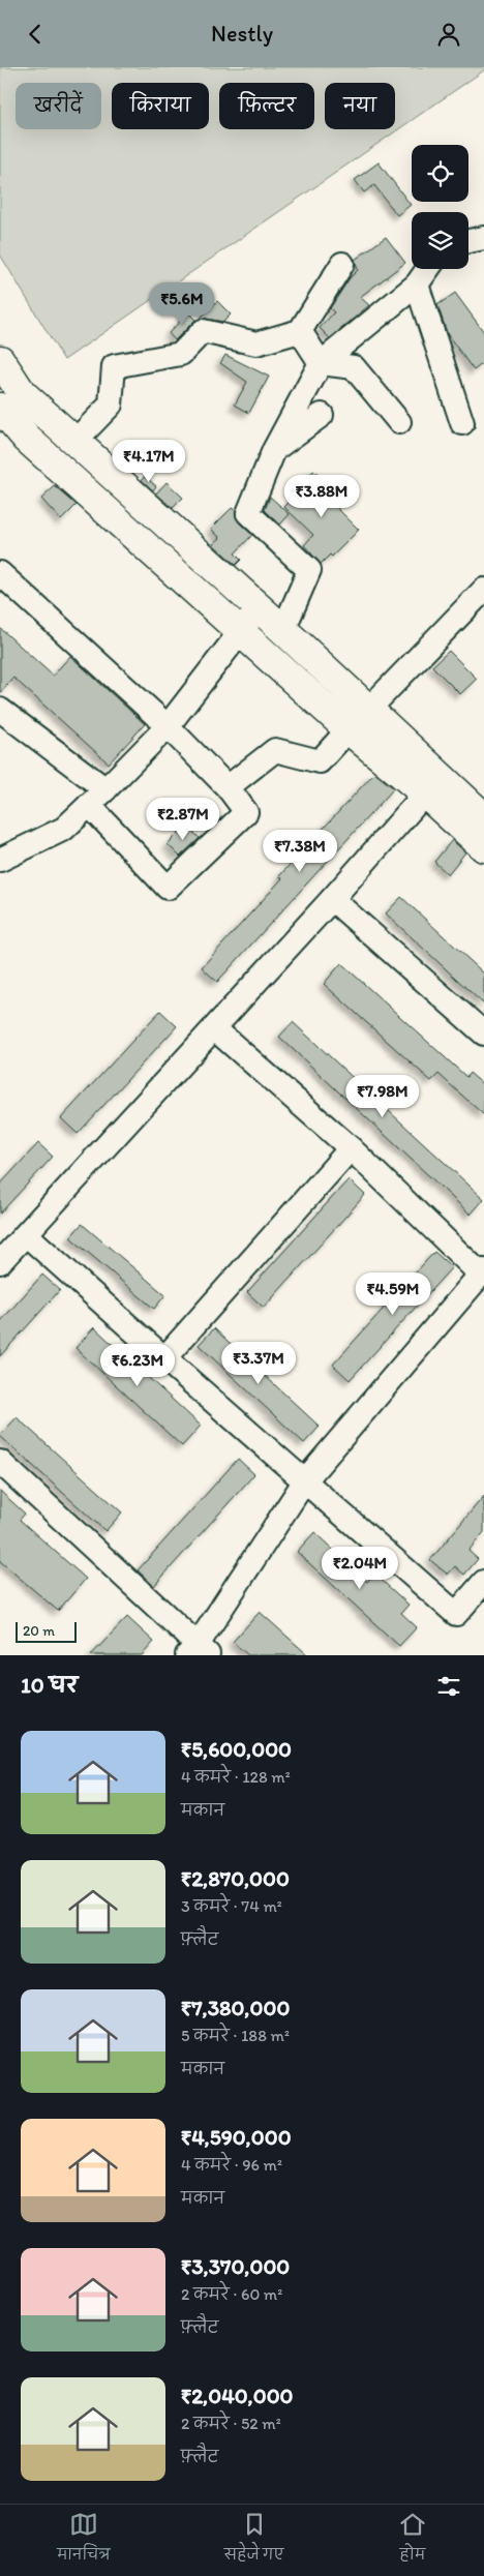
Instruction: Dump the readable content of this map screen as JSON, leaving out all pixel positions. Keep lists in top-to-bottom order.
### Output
{
  "scale_bar": "20 m",
  "page": {
    "header": "Nestly",
    "chip": [
      "खरीदें",
      "किराया",
      "फ़िल्टर",
      "नया"
    ],
    "price": [
      "₹5.6M",
      "₹4.17M",
      "₹3.88M",
      "₹2.87M",
      "₹7.38M",
      "₹7.98M",
      "₹4.59M",
      "₹3.37M",
      "₹6.23M",
      "₹2.04M"
    ],
    "scale": "20 m",
    "heading": "10 घर",
    "list": [
      {
        "name": "₹5,600,000",
        "note": "4 कमरे · 128 m² · मकान"
      },
      {
        "name": "₹2,870,000",
        "note": "3 कमरे · 74 m² · फ़्लैट"
      },
      {
        "name": "₹7,380,000",
        "note": "5 कमरे · 188 m² · मकान"
      },
      {
        "name": "₹4,590,000",
        "note": "4 कमरे · 96 m² · मकान"
      },
      {
        "name": "₹3,370,000",
        "note": "2 कमरे · 60 m² · फ़्लैट"
      },
      {
        "name": "₹2,040,000",
        "note": "2 कमरे · 52 m² · फ़्लैट"
      }
    ],
    "tabs": ["मानचित्र", "सहेजे गए", "होम"]
  }
}
